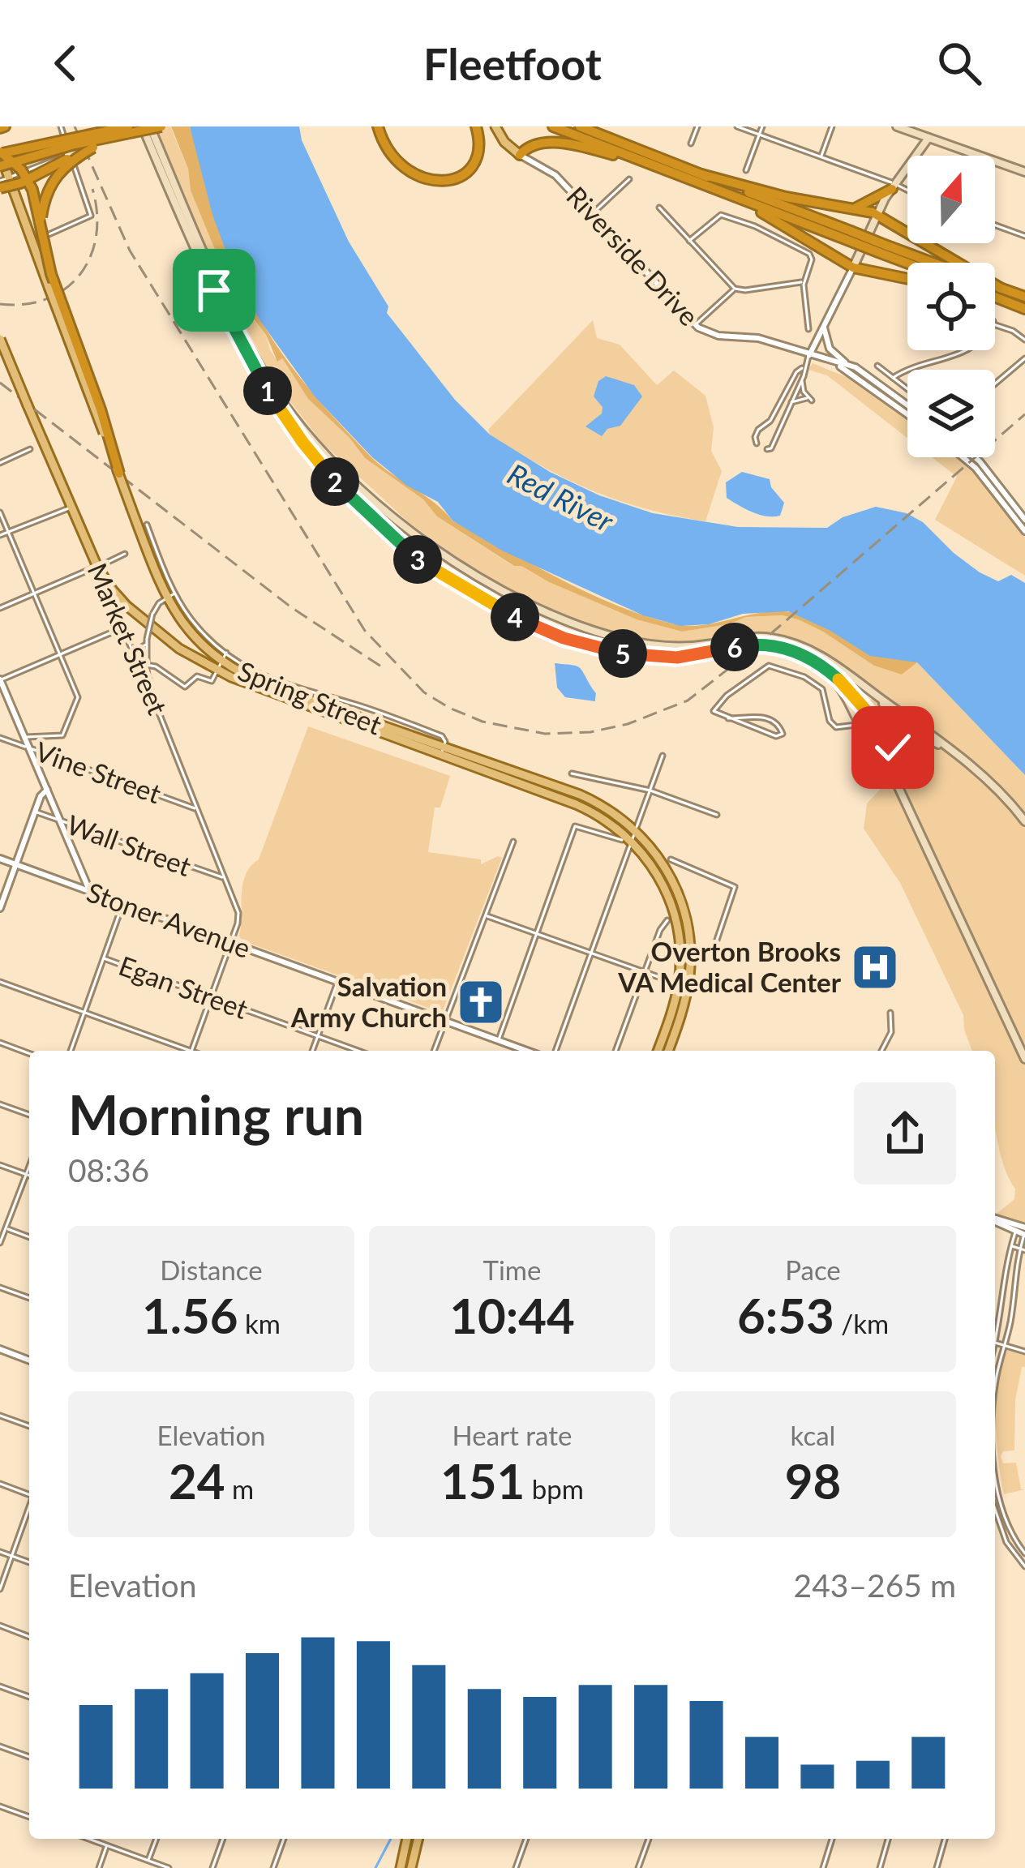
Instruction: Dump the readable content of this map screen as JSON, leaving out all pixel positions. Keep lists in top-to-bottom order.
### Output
{
  "streets": {
    "main road": ["Market Street", "Spring Street"],
    "street": [
      "Riverside Drive",
      "Vine Street",
      "Wall Street",
      "Stoner Avenue",
      "Egan Street"
    ]
  },
  "crossings": [
    ["Market Street", "Spring Street"],
    ["Market Street", "Vine Street"],
    ["Market Street", "Wall Street"],
    ["Market Street", "Stoner Avenue"],
    ["Market Street", "Egan Street"]
  ],
  "water": ["Red River"],
  "places": {
    "hospital": ["Overton Brooks VA Medical Center"],
    "church": ["Salvation Army Church"]
  },
  "north": "top",
  "page": {
    "header": "Fleetfoot",
    "pins": [
      "1",
      "2",
      "3",
      "4",
      "6",
      "5"
    ],
    "heading": ["Morning run", "08:36"],
    "stats": [
      ["Distance", "1.56 km"],
      ["Time", "10:44"],
      ["Pace", "6:53 /km"],
      ["Elevation", "24 m"],
      ["Heart rate", "151 bpm"],
      ["kcal", "98"]
    ],
    "chart": ["Elevation", "243–265 m"]
  }
}
